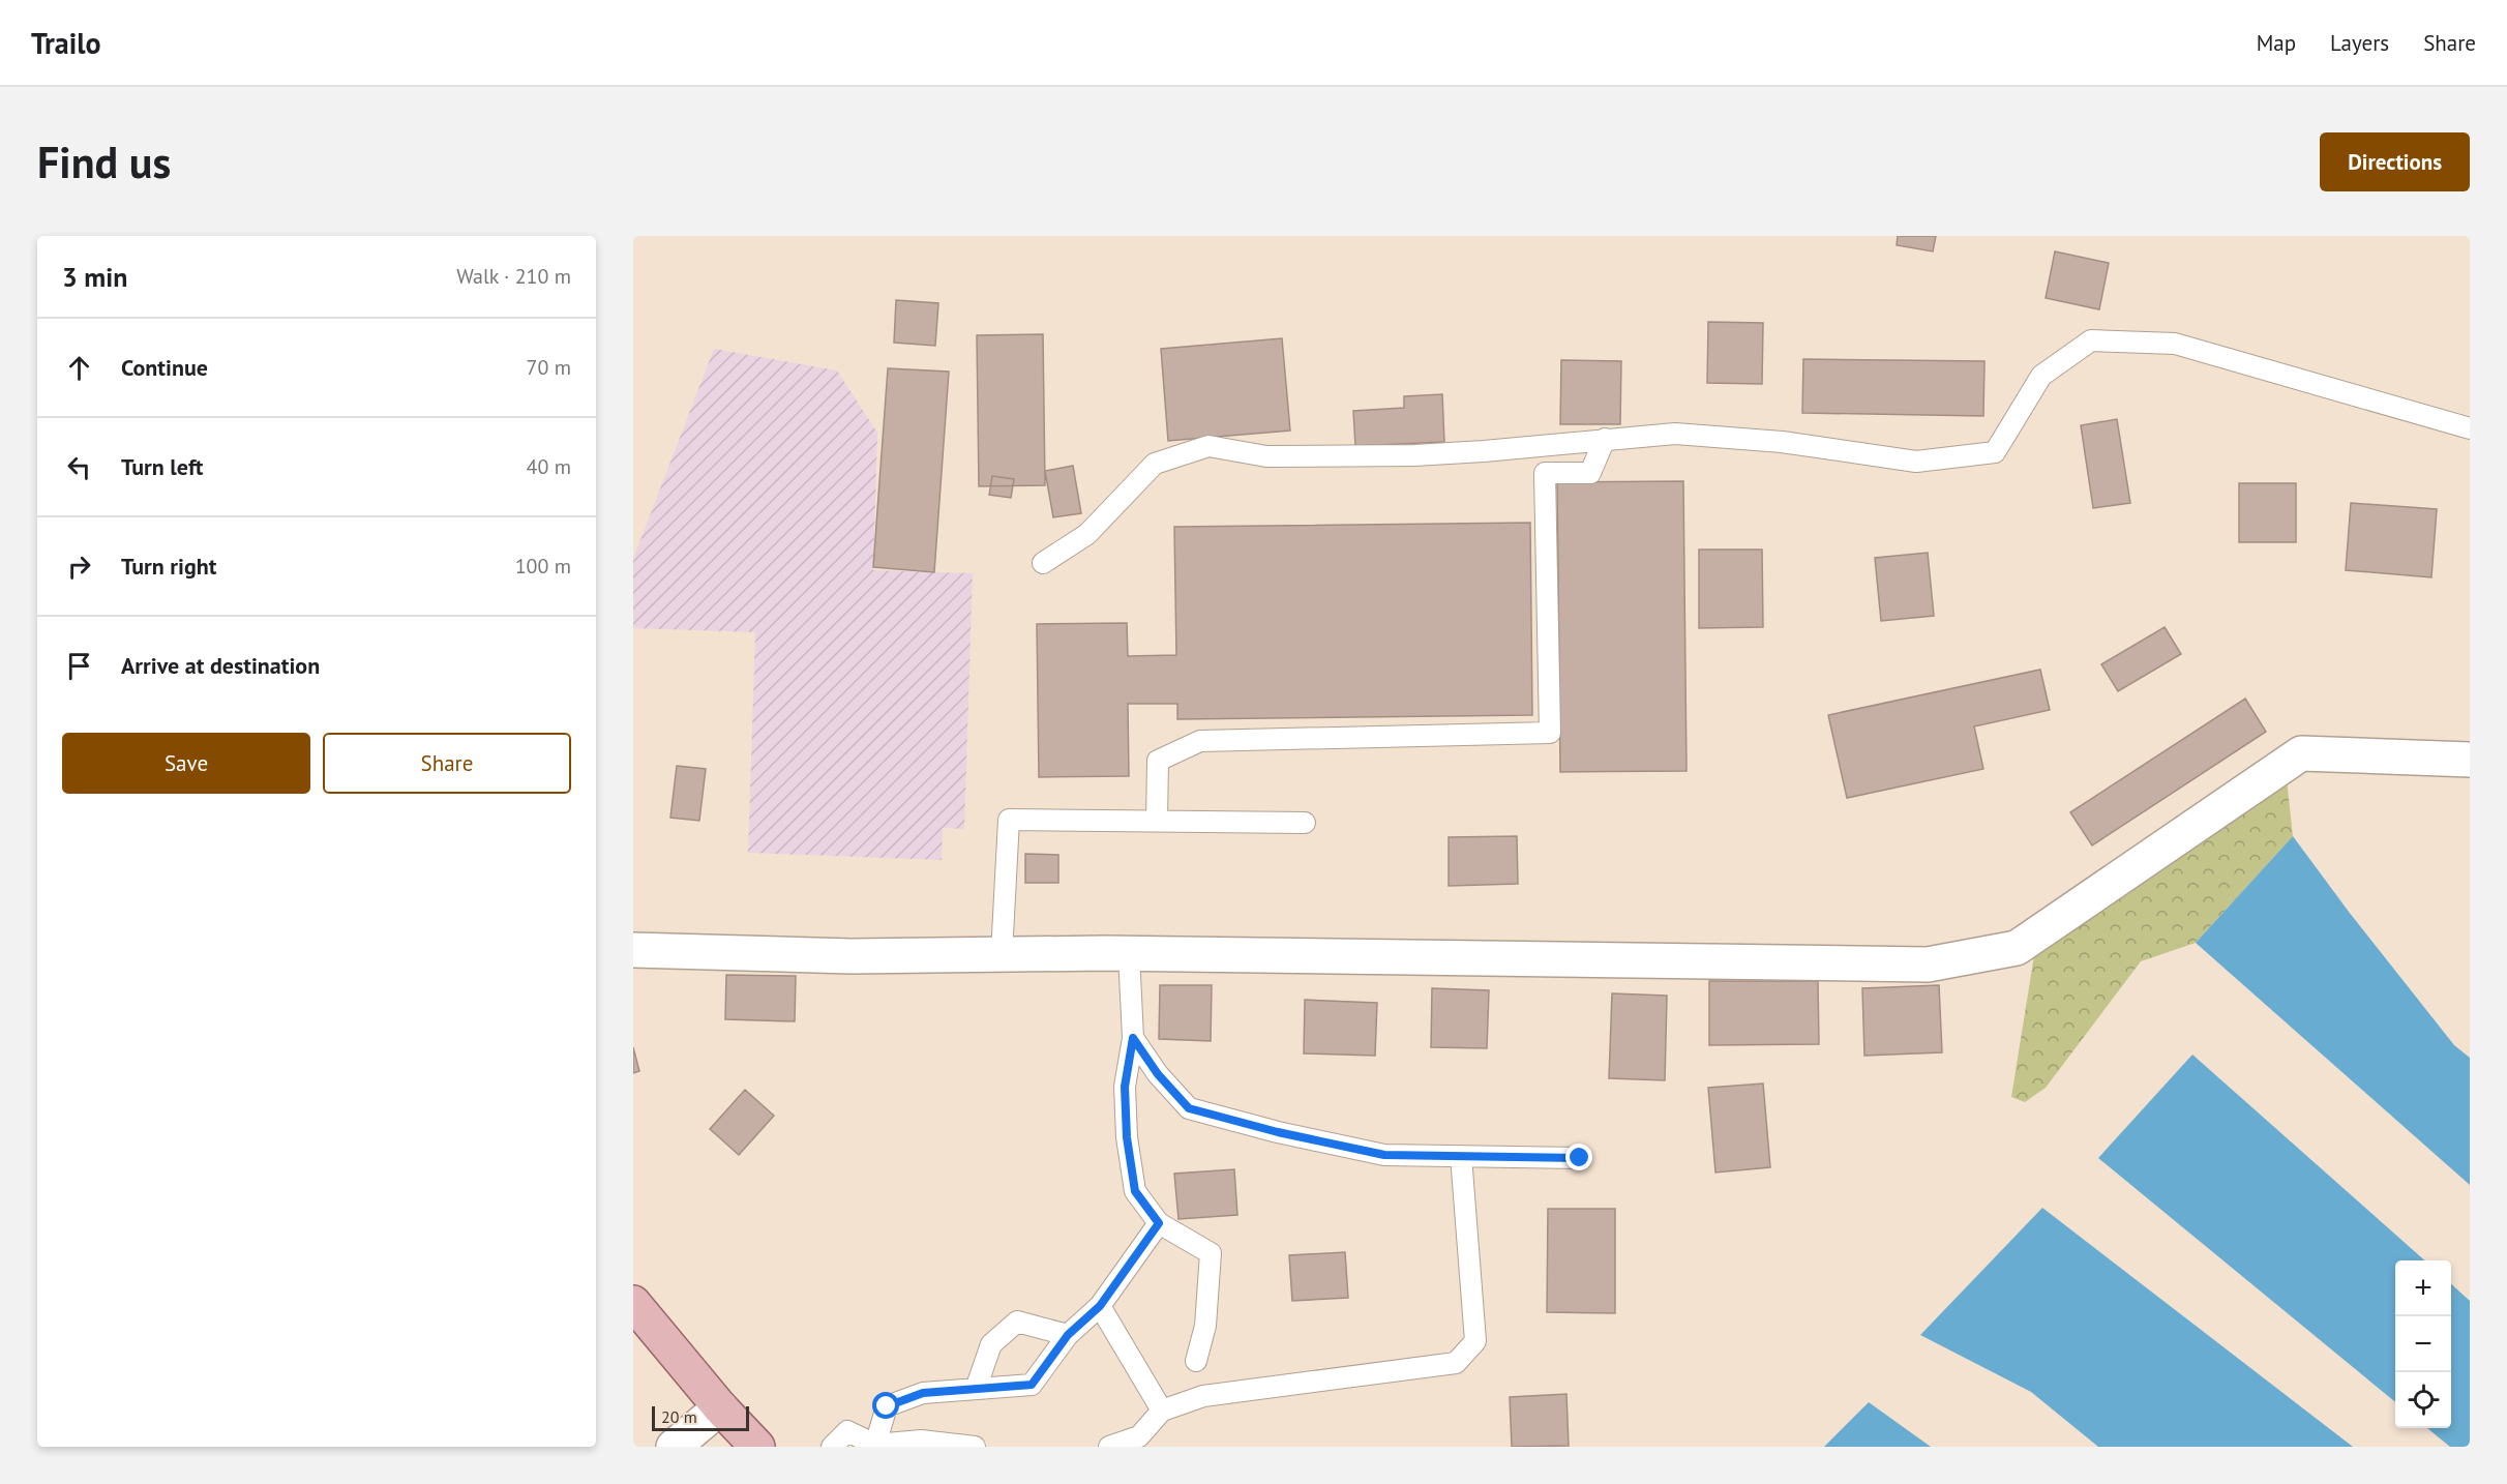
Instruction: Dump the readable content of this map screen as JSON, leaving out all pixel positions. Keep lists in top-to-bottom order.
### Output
{
  "scale_bar": "20 m",
  "page": {
    "header": "Trailo",
    "nav": ["Map", "Layers", "Share"],
    "buttons": [
      "Directions",
      ["Save", "Share"]
    ],
    "title": "Find us",
    "heading": ["3 min", "Walk · 210 m"],
    "list": [
      ["Continue", "70 m"],
      ["Turn left", "40 m"],
      ["Turn right", "100 m"],
      "Arrive at destination"
    ],
    "map_buttons": ["+", "−"],
    "scale": "20 m"
  }
}
